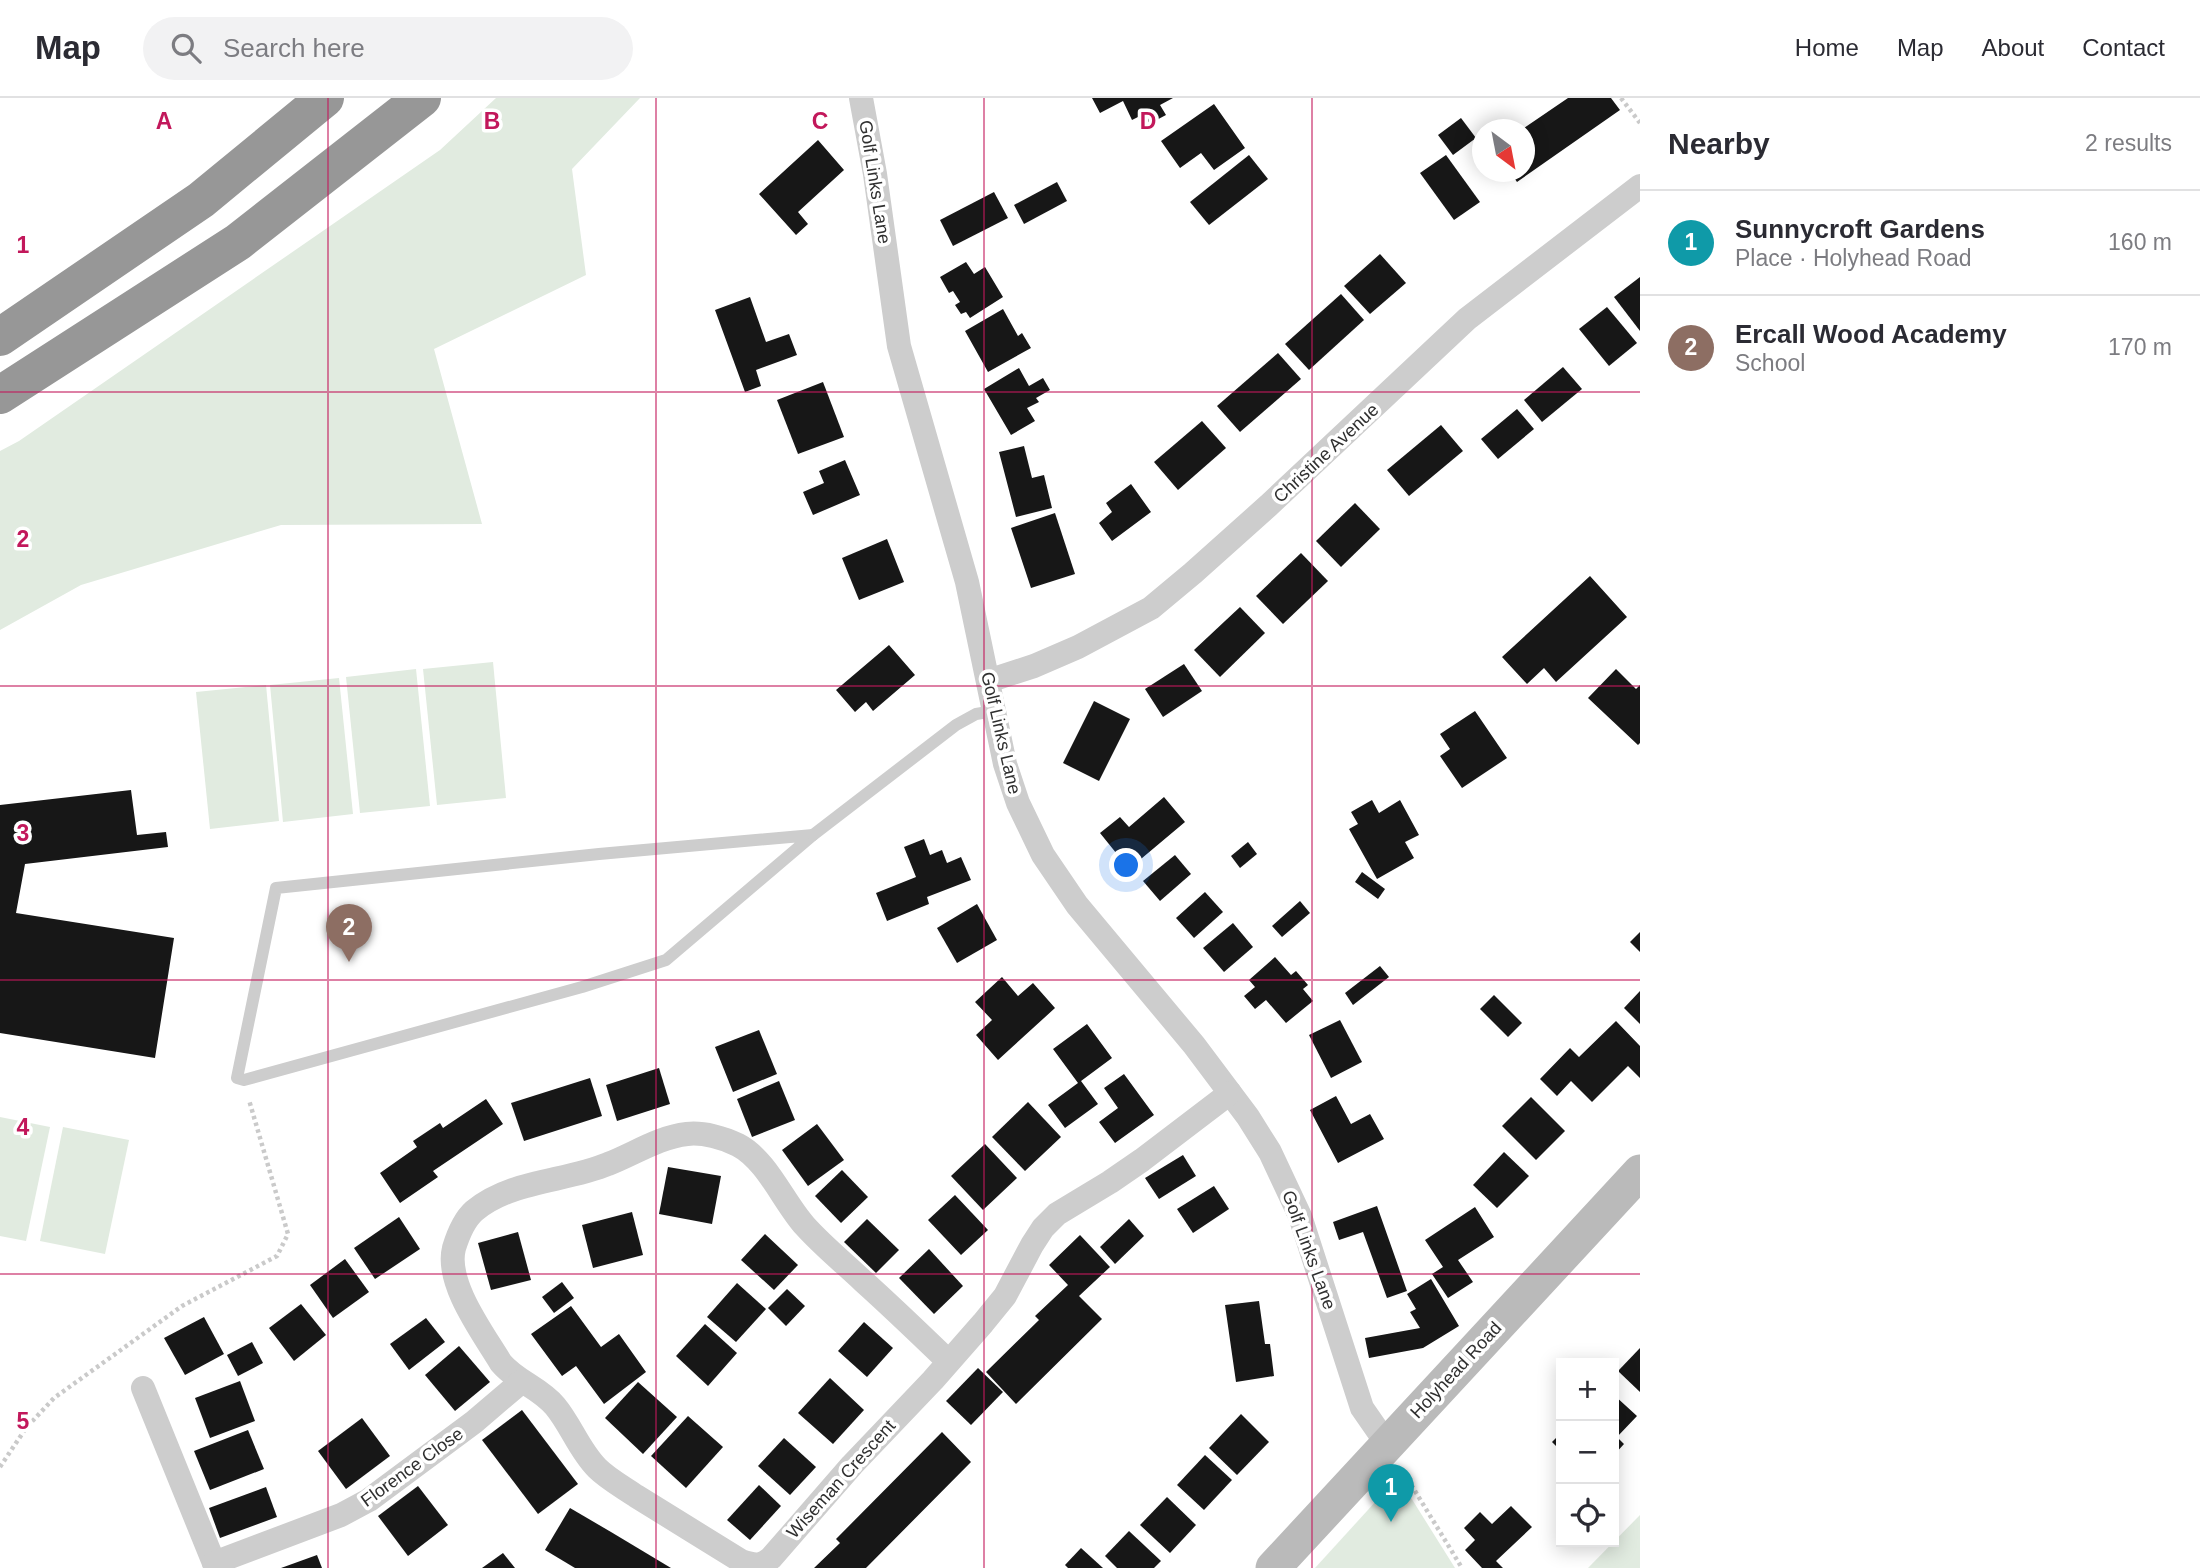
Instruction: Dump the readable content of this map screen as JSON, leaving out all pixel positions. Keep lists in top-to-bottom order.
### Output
{
  "streets": {
    "main road": ["Holyhead Road"],
    "street": [
      "Golf Links Lane",
      "Christine Avenue",
      "Florence Close",
      "Wiseman Crescent"
    ]
  },
  "crossings": [
    ["Golf Links Lane", "Christine Avenue"],
    ["Golf Links Lane", "Holyhead Road"],
    ["Golf Links Lane", "Wiseman Crescent"],
    ["Florence Close", "Wiseman Crescent"]
  ],
  "north": "bottom right",
  "page": {
    "header": "Map",
    "search": "Search here",
    "nav": [
      "Home",
      "Map",
      "About",
      "Contact"
    ],
    "heading": ["Nearby", "2 results"],
    "list": [
      {
        "mark": "1",
        "name": "Sunnycroft Gardens",
        "note": "Place · Holyhead Road",
        "value": "160 m"
      },
      {
        "mark": "2",
        "name": "Ercall Wood Academy",
        "note": "School",
        "value": "170 m"
      }
    ],
    "pins": ["2", "1"],
    "map_buttons": ["+", "−"]
  },
  "grid": {
    "columns": [
      "A",
      "B",
      "C",
      "D"
    ],
    "rows": [
      "1",
      "2",
      "3",
      "4",
      "5"
    ]
  }
}
